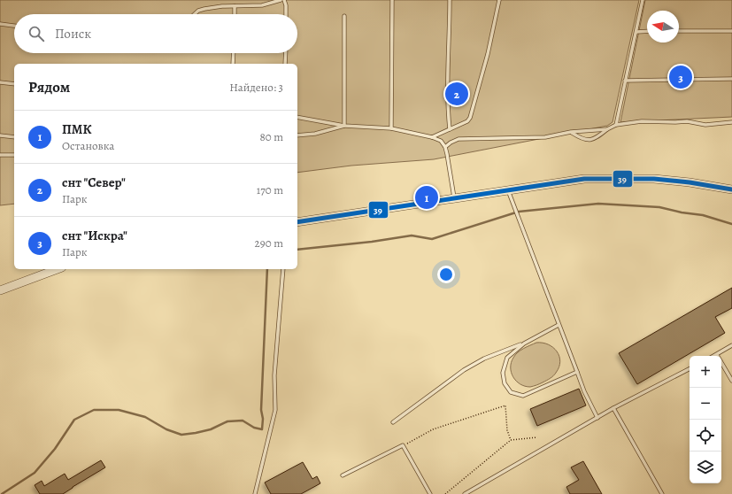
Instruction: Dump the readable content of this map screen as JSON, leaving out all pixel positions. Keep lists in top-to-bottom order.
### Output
{
  "lines": ["transit line 39"],
  "north": "left",
  "page": {
    "search": "Поиск",
    "pins": ["3", "2", "1"],
    "heading": ["Рядом", "Найдено: 3"],
    "list": [
      {
        "mark": "1",
        "name": "ПМК",
        "note": "Остановка",
        "value": "80 m"
      },
      {
        "mark": "2",
        "name": "снт \"Север\"",
        "note": "Парк",
        "value": "170 m"
      },
      {
        "mark": "3",
        "name": "снт \"Искра\"",
        "note": "Парк",
        "value": "290 m"
      }
    ],
    "map_buttons": ["+", "−"]
  }
}
